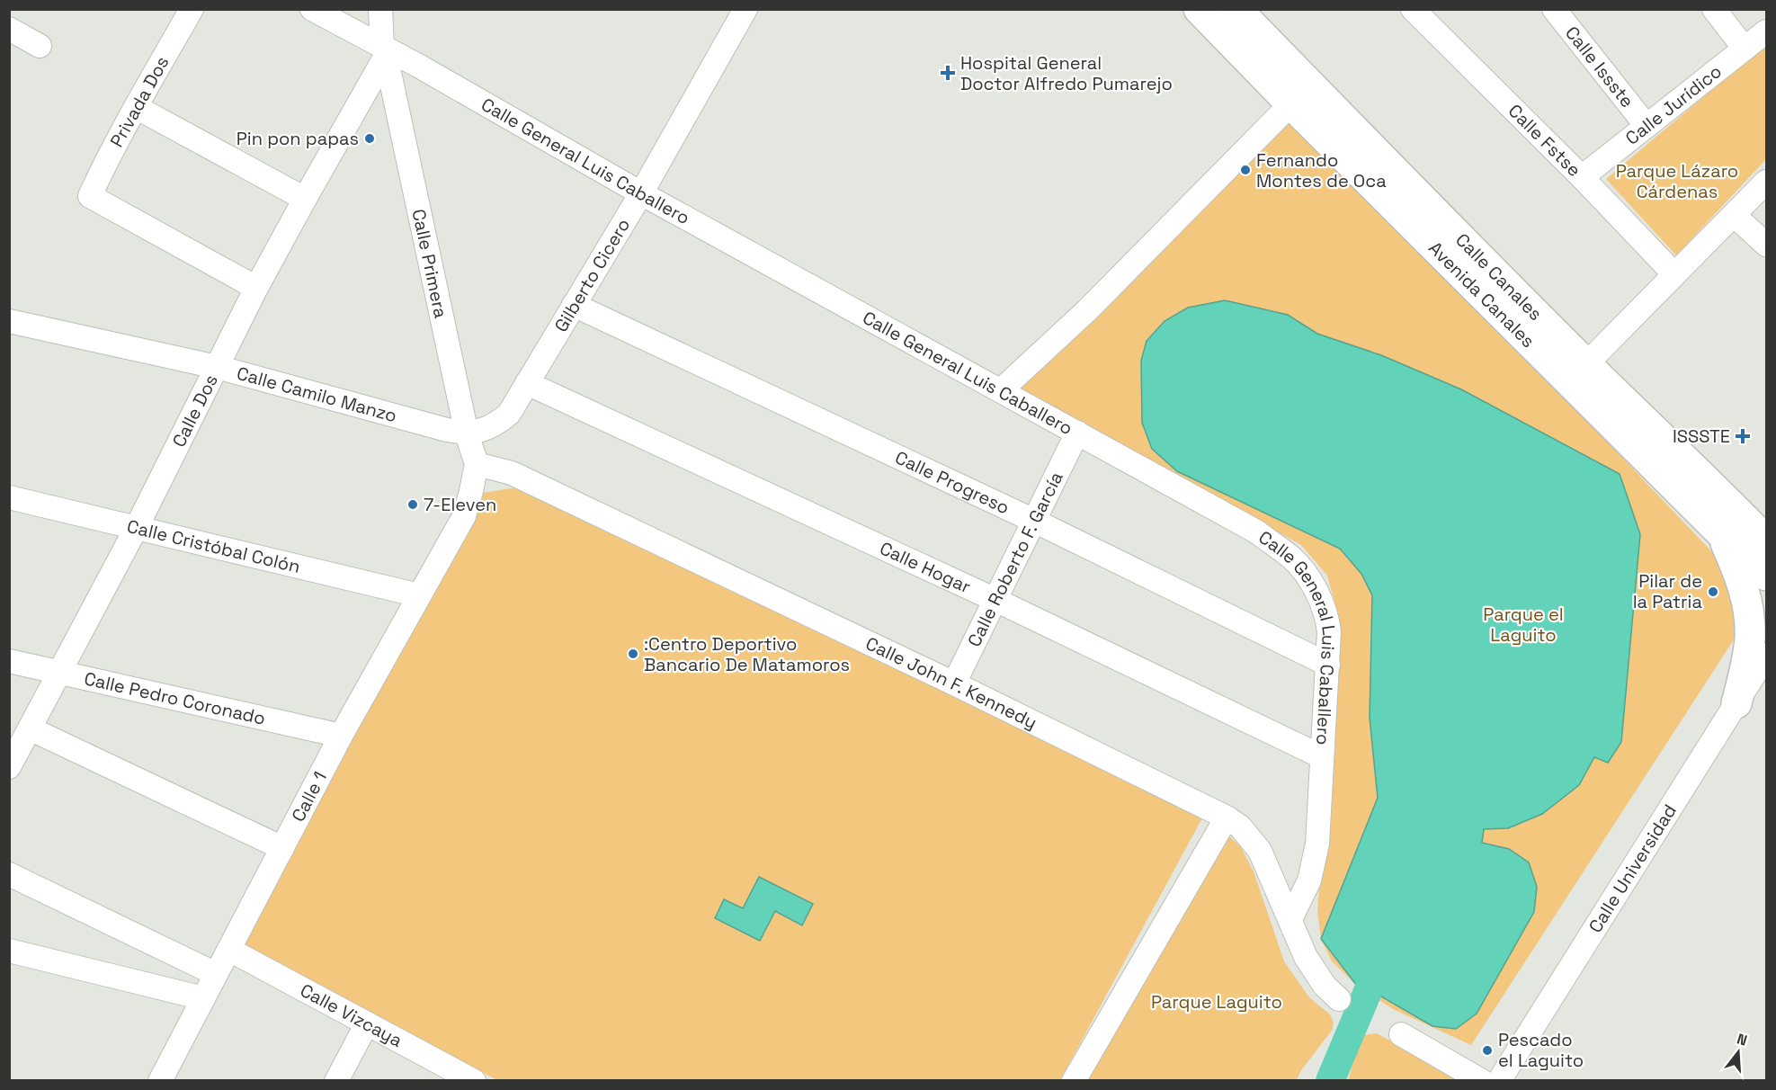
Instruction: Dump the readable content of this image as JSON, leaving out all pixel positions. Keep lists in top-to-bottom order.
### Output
{
  "streets": {
    "main road": ["Calle Canales"],
    "street": [
      "Calle Issste",
      "Privada Dos",
      "Calle Jurídico",
      "Calle Fstse",
      "Calle General Luis Caballero",
      "Calle Primera",
      "Gilberto Cicero",
      "Calle Camilo Manzo",
      "Calle Dos",
      "Calle Progreso",
      "Calle Cristóbal Colón",
      "Calle Roberto F. García",
      "Calle Hogar",
      "Calle John F. Kennedy",
      "Calle Pedro Coronado",
      "Calle 1",
      "Calle Universidad",
      "Calle Vizcaya"
    ]
  },
  "crossings": [
    ["Calle Issste", "Calle Jurídico"],
    ["Privada Dos", "Calle Dos"],
    ["Calle Jurídico", "Calle Fstse"],
    ["Calle General Luis Caballero", "Calle Primera"],
    ["Calle General Luis Caballero", "Gilberto Cicero"],
    ["Calle General Luis Caballero", "Calle Dos"],
    ["Calle General Luis Caballero", "Calle Progreso"],
    ["Calle General Luis Caballero", "Calle Roberto F. García"],
    ["Calle General Luis Caballero", "Calle Hogar"],
    ["Calle General Luis Caballero", "Calle John F. Kennedy"],
    ["Calle Primera", "Gilberto Cicero"],
    ["Calle Primera", "Calle Camilo Manzo"],
    ["Calle Primera", "Calle Dos"],
    ["Calle Primera", "Calle John F. Kennedy"],
    ["Calle Primera", "Calle 1"],
    ["Gilberto Cicero", "Calle Camilo Manzo"],
    ["Gilberto Cicero", "Calle Progreso"],
    ["Gilberto Cicero", "Calle Hogar"],
    ["Calle Camilo Manzo", "Calle Dos"],
    ["Calle Dos", "Calle Cristóbal Colón"],
    ["Calle Dos", "Calle Pedro Coronado"],
    ["Calle Progreso", "Calle Roberto F. García"],
    ["Calle Cristóbal Colón", "Calle 1"],
    ["Calle Roberto F. García", "Calle Hogar"],
    ["Calle Roberto F. García", "Calle John F. Kennedy"],
    ["Calle Pedro Coronado", "Calle 1"],
    ["Calle 1", "Calle Vizcaya"]
  ],
  "parks": ["Parque Lázaro Cárdenas", "Parque el Laguito", "Parque Laguito"],
  "places": {
    "health": ["Hospital General Doctor Alfredo Pumarejo", "ISSSTE"],
    "other": [
      "Pin pon papas",
      "Fernando Montes de Oca",
      "7-Eleven",
      "Pilar de la Patria",
      ":Centro Deportivo Bancario De Matamoros",
      "Pescado el Laguito"
    ]
  },
  "north": "top"
}
